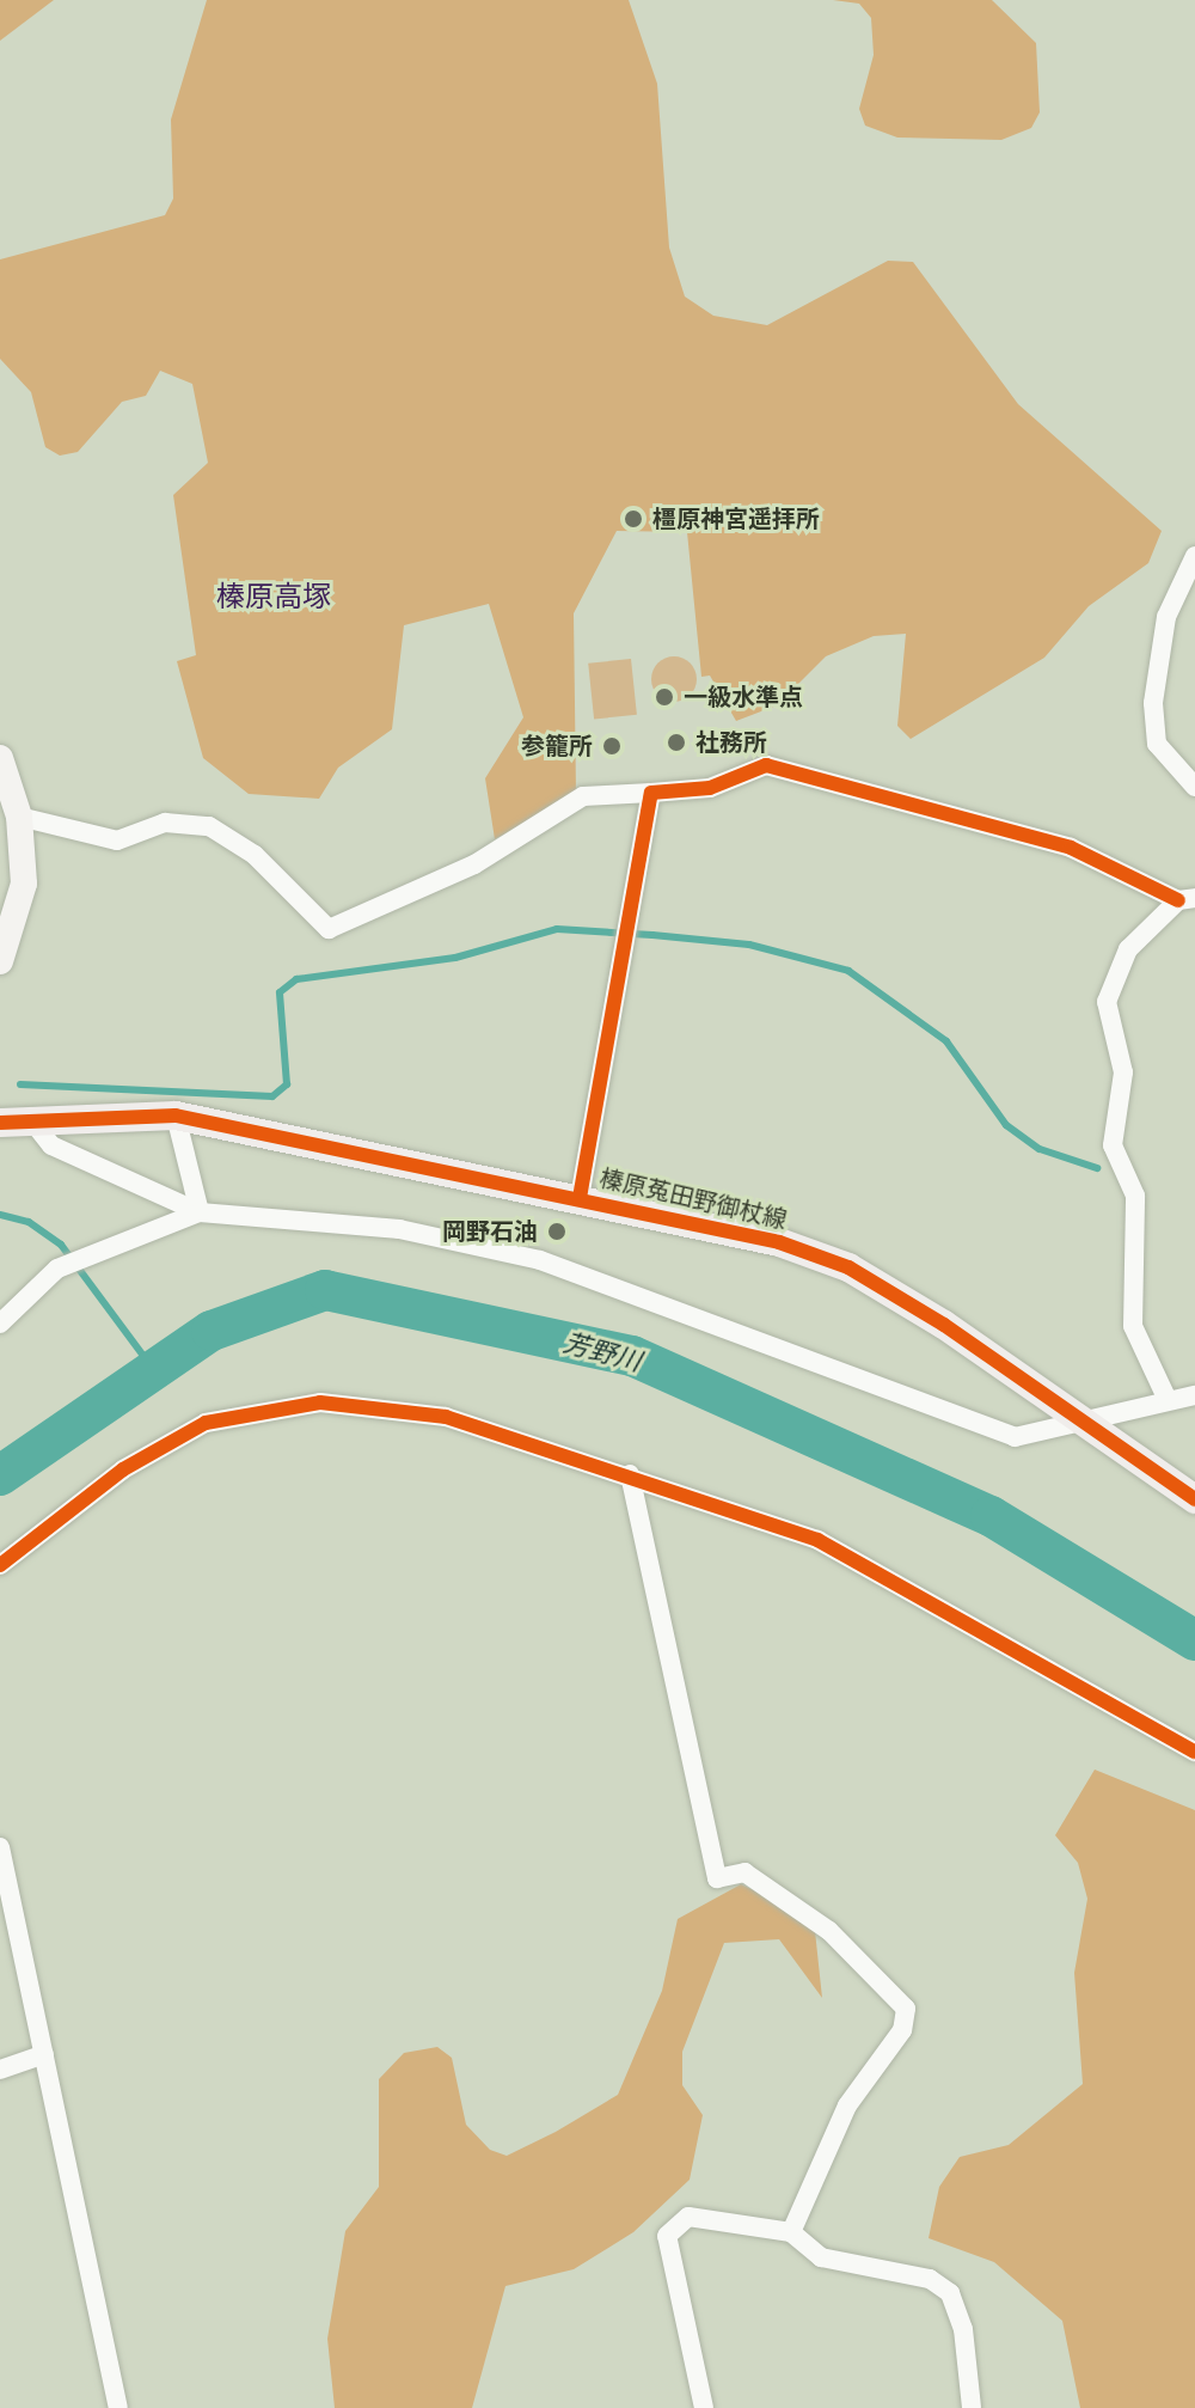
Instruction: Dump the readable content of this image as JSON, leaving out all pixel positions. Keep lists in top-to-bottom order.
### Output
{
  "streets": {
    "main road": ["榛原菟田野御杖線"]
  },
  "districts": ["榛原高塚"],
  "water": ["芳野川"],
  "places": [
    "橿原神宮遥拝所",
    "一級水準点",
    "社務所",
    "参籠所",
    "岡野石油"
  ]
}
